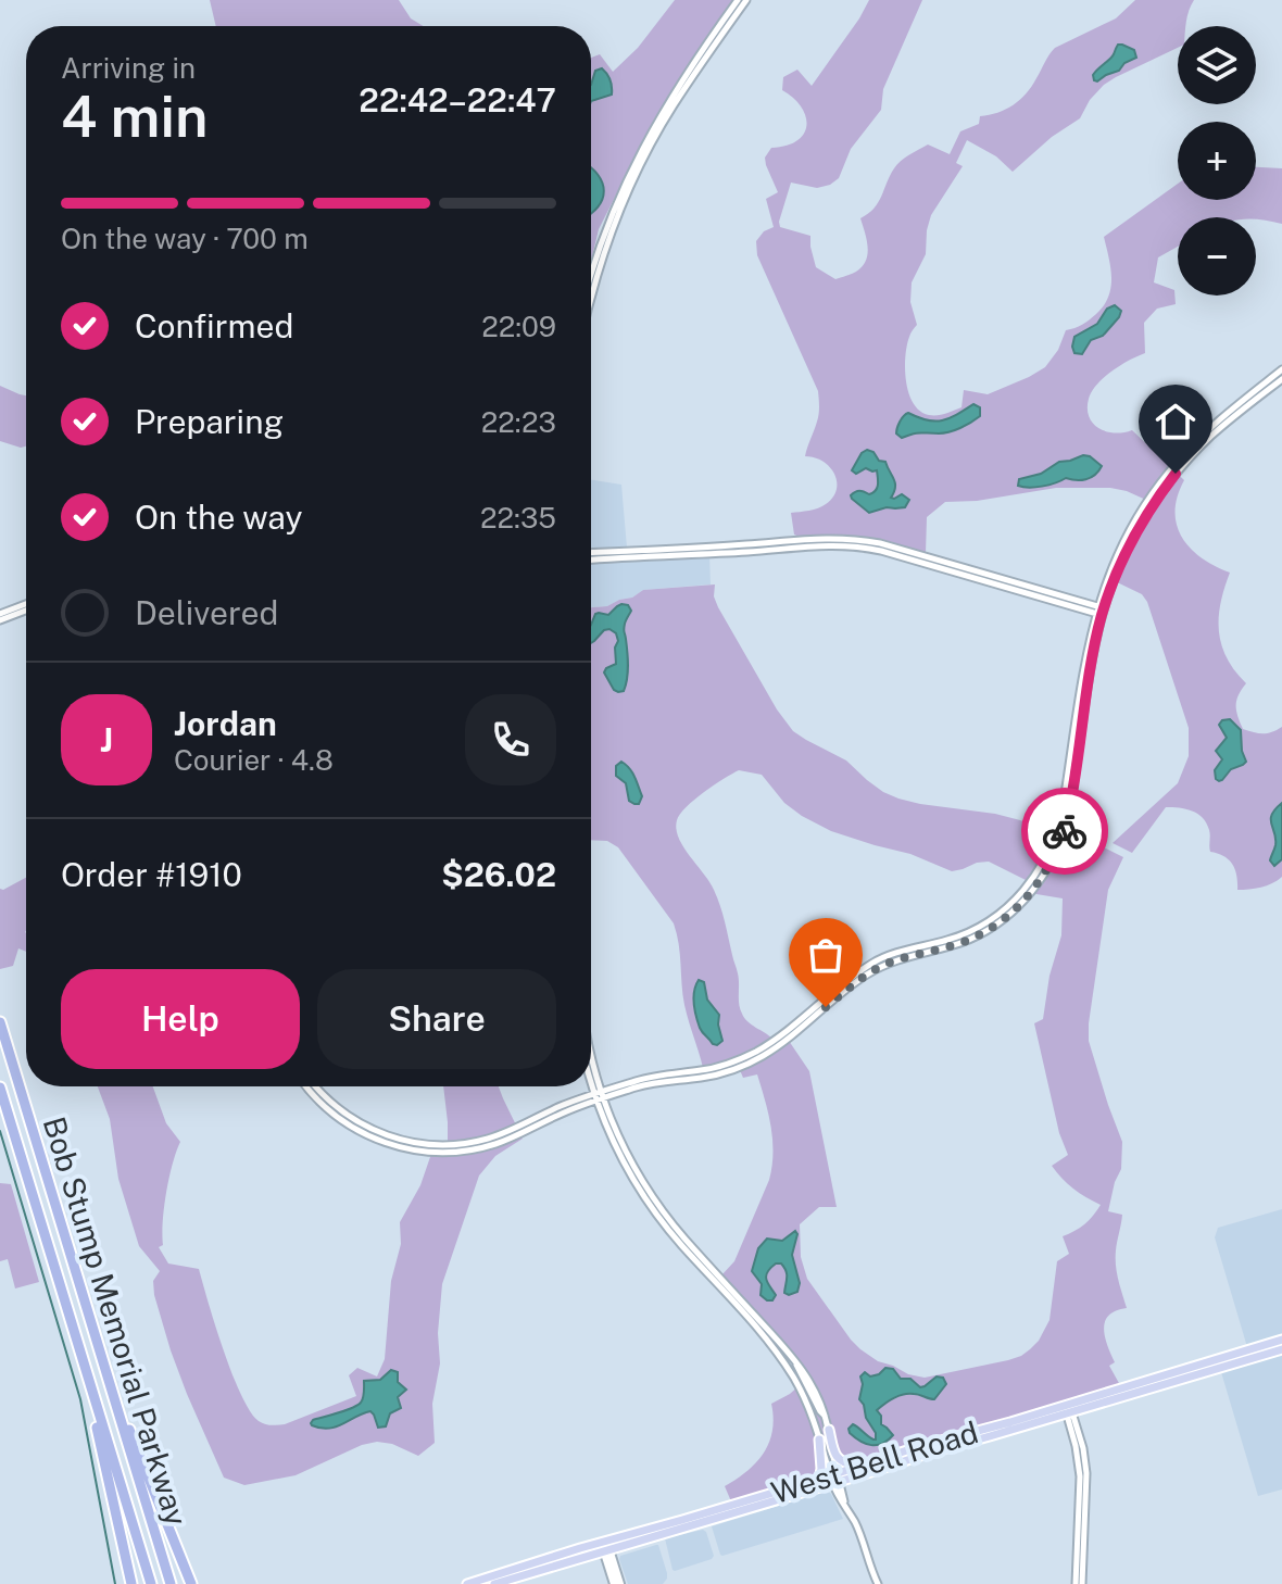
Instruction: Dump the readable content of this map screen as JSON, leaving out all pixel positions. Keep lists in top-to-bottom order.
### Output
{
  "streets": {
    "highway": ["Bob Stump Memorial Parkway"],
    "main road": ["West Bell Road"]
  },
  "page": {
    "map_buttons": ["+", "−"],
    "heading": ["4 min", "Arriving in", "22:42–22:47"],
    "panel": [
      "Jordan",
      "Courier · 4.8",
      "Order #1910",
      "$26.02"
    ],
    "bar": "On the way · 700 m",
    "list": [
      ["Confirmed", "22:09"],
      ["Preparing", "22:23"],
      ["On the way", "22:35"],
      "Delivered"
    ],
    "round": "J",
    "buttons": ["Help", "Share"]
  }
}
